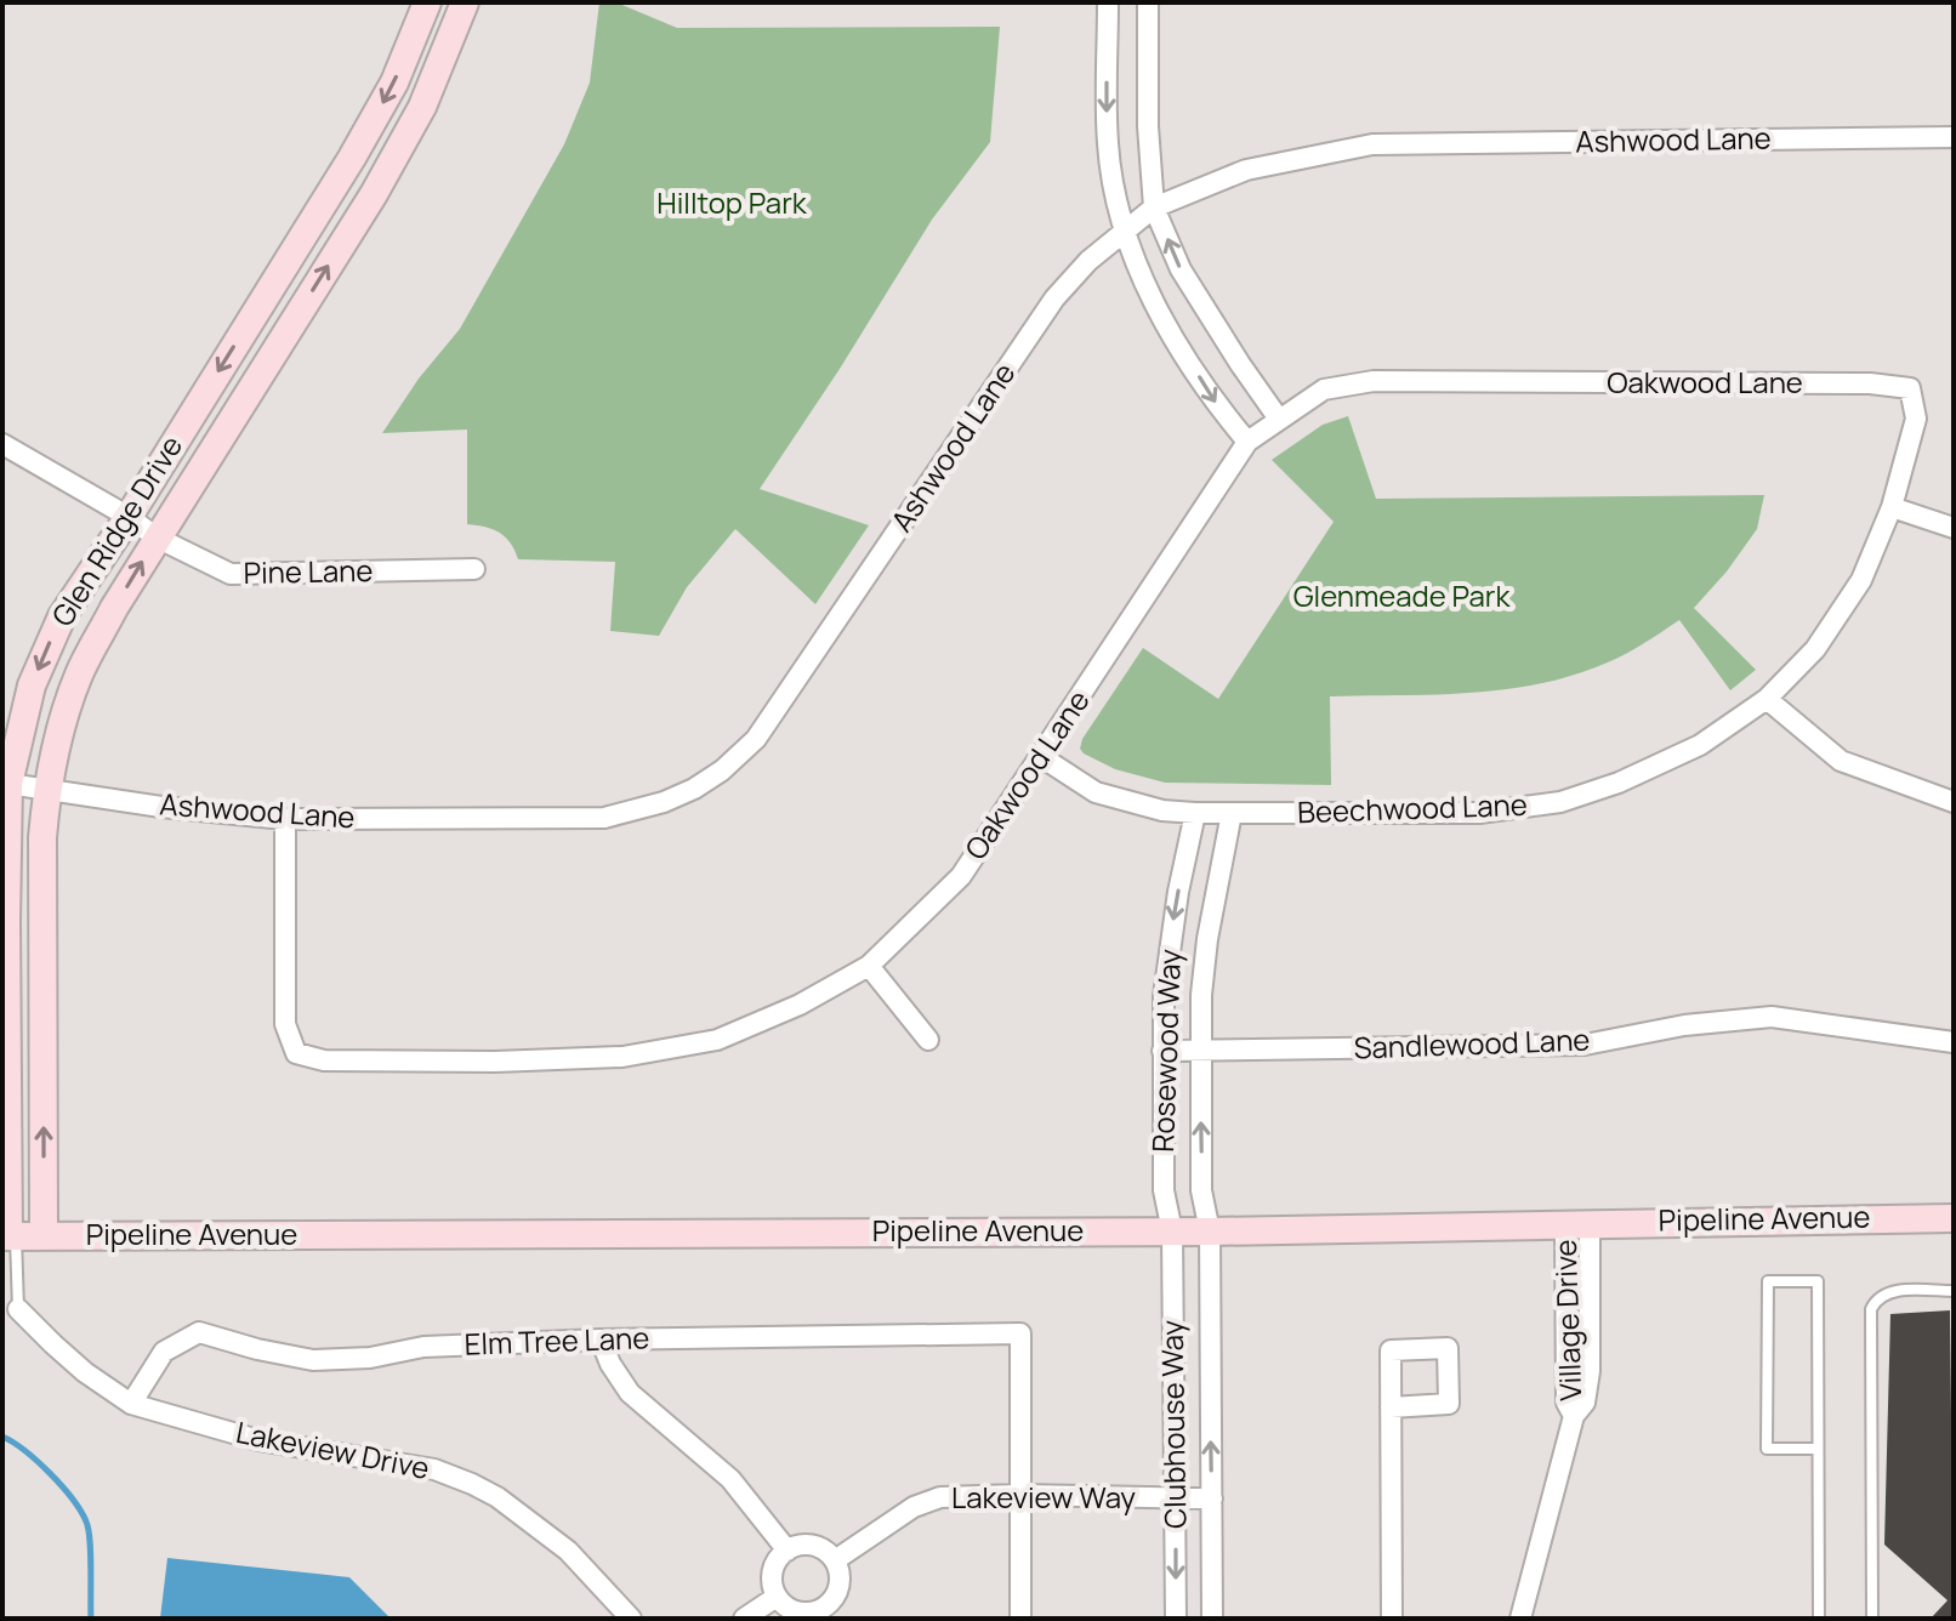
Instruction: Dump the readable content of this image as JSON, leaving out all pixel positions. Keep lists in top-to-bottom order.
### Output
{
  "streets": {
    "street": [
      "Ashwood Lane",
      "Oakwood Lane",
      "Glen Ridge Drive",
      "Pine Lane",
      "Beechwood Lane",
      "Sandlewood Lane",
      "Rosewood Way",
      "Pipeline Avenue",
      "Village Drive",
      "Elm Tree Lane",
      "Clubhouse Way",
      "Lakeview Drive",
      "Lakeview Way"
    ]
  },
  "crossings": [
    ["Ashwood Lane", "Oakwood Lane"],
    ["Ashwood Lane", "Glen Ridge Drive"],
    ["Oakwood Lane", "Beechwood Lane"],
    ["Glen Ridge Drive", "Pine Lane"],
    ["Glen Ridge Drive", "Pipeline Avenue"],
    ["Beechwood Lane", "Rosewood Way"],
    ["Sandlewood Lane", "Rosewood Way"],
    ["Rosewood Way", "Pipeline Avenue"],
    ["Rosewood Way", "Clubhouse Way"],
    ["Pipeline Avenue", "Village Drive"],
    ["Pipeline Avenue", "Clubhouse Way"],
    ["Elm Tree Lane", "Lakeview Drive"],
    ["Elm Tree Lane", "Lakeview Way"],
    ["Clubhouse Way", "Lakeview Way"]
  ],
  "parks": ["Hilltop Park", "Glenmeade Park"]
}
